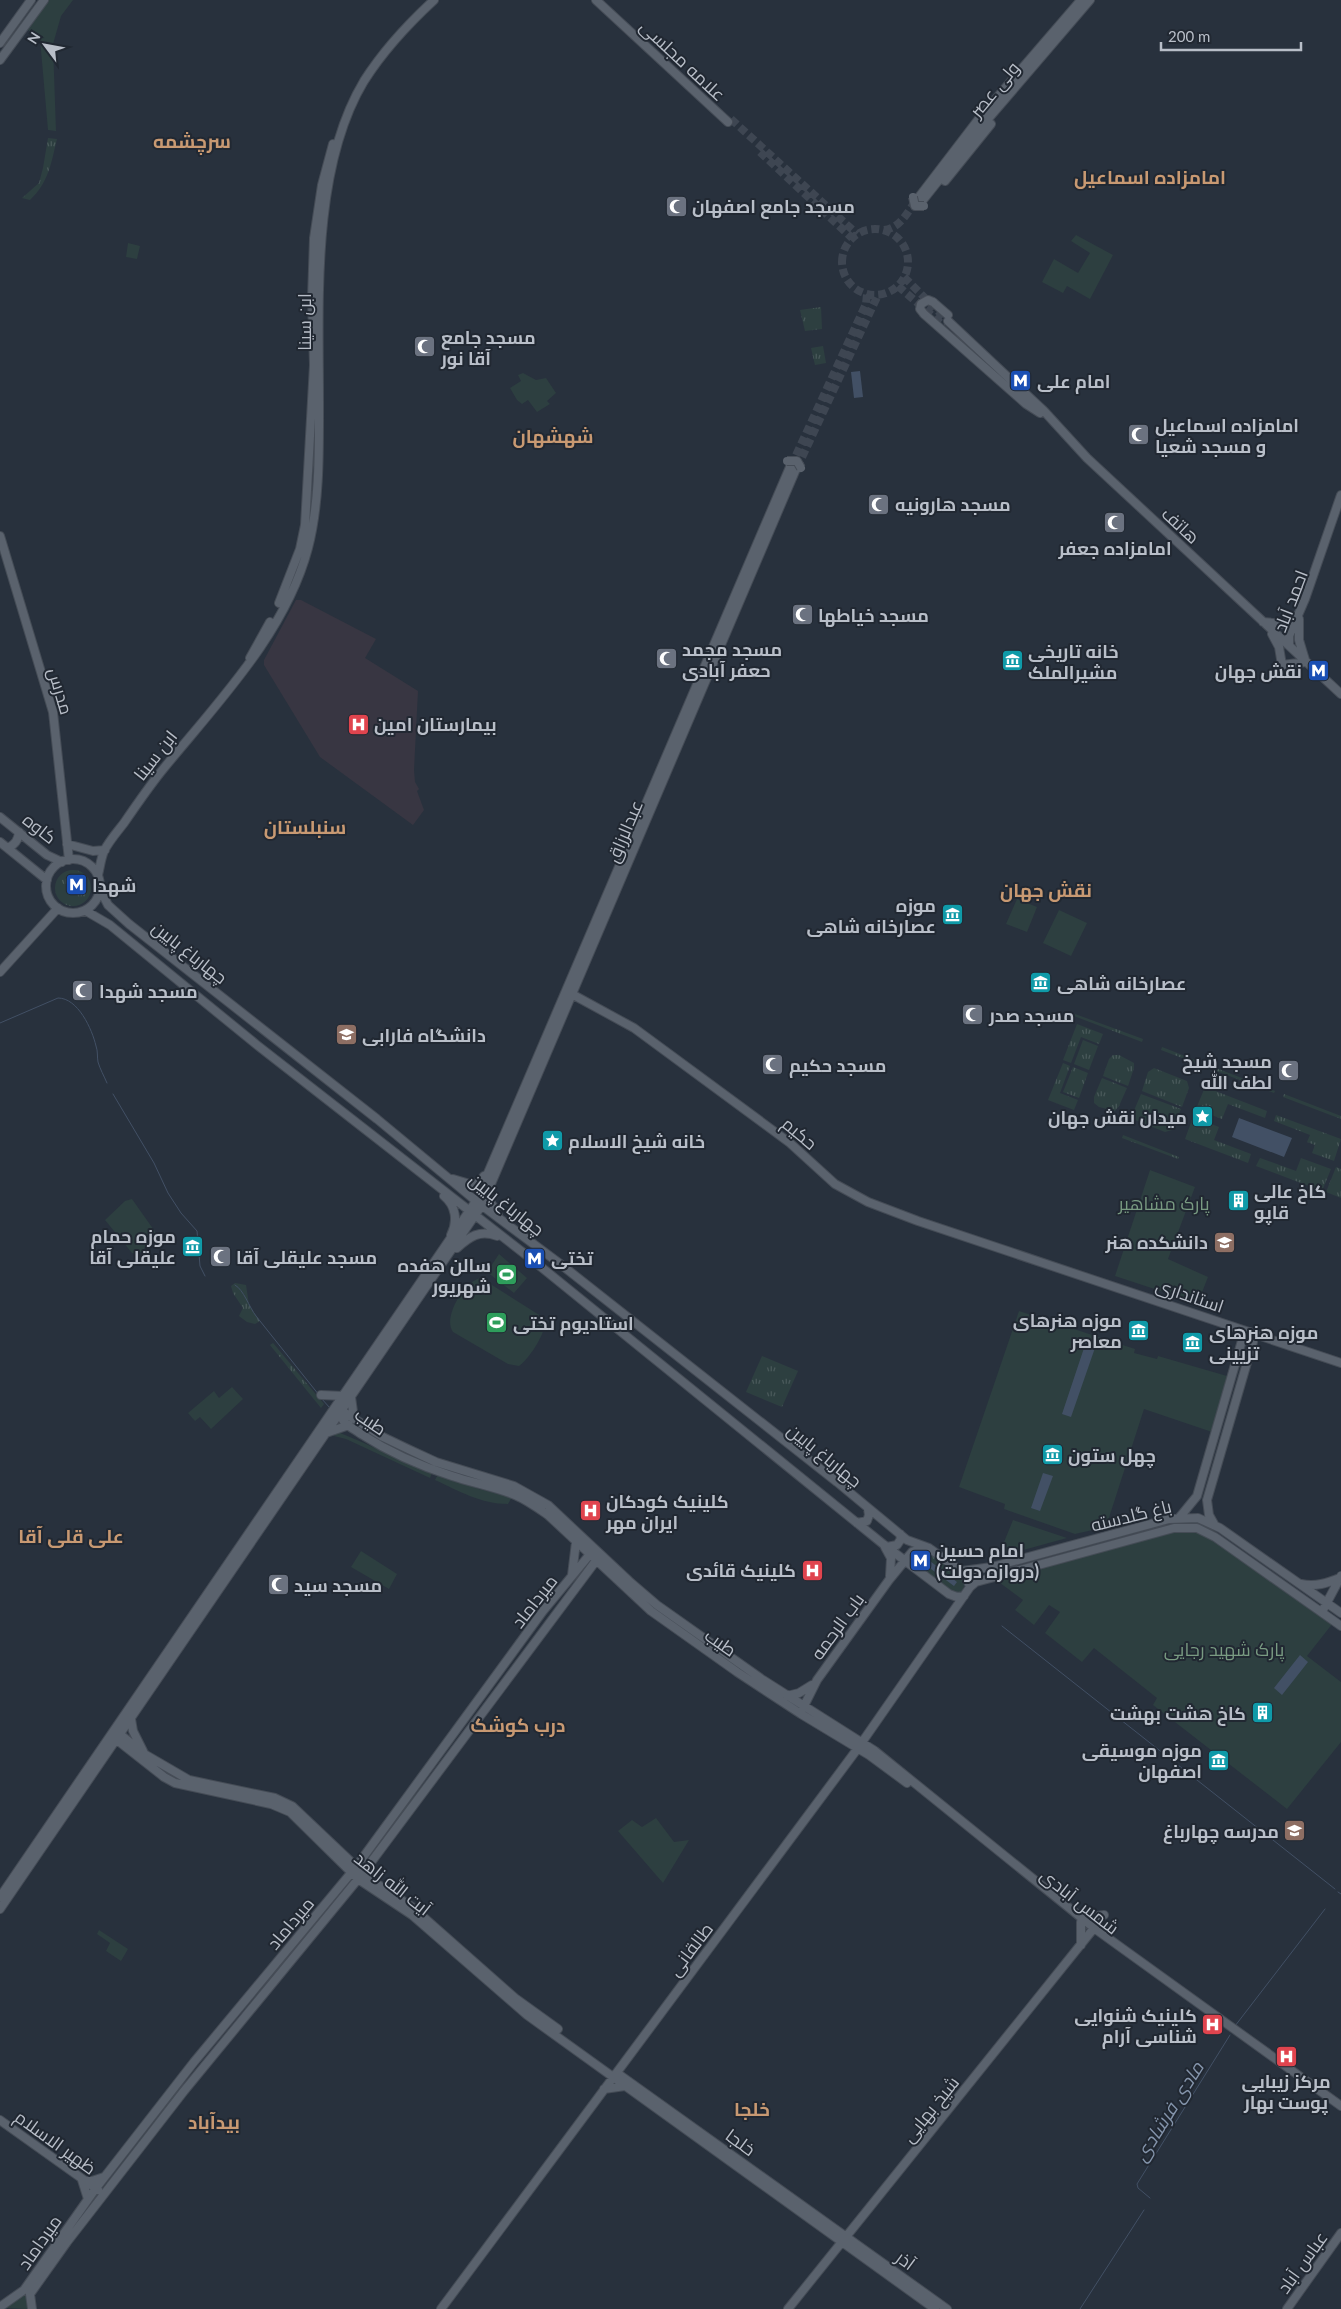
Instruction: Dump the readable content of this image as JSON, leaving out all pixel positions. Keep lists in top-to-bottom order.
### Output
{
  "streets": {
    "main road": [
      "علامه مجلسی",
      "ولی عصر",
      "ابن سینا",
      "هاتف",
      "احمد آباد",
      "مدرس",
      "کاوه",
      "عبدالرزاق",
      "چهارباغ پایین",
      "حکیم",
      "استانداری",
      "طیب",
      "باغ گلدسته",
      "میرداماد",
      "باب الرحمه",
      "آیت الله زاهد",
      "شمس آبادی",
      "طالقانی",
      "شیخ بهایی",
      "ظهیر الاسلام",
      "خلجا",
      "آذر",
      "عباس آباد"
    ]
  },
  "crossings": [
    ["ابن سینا", "مدرس"],
    ["ابن سینا", "کاوه"],
    ["ابن سینا", "چهارباغ پایین"],
    ["هاتف", "احمد آباد"],
    ["مدرس", "کاوه"],
    ["مدرس", "چهارباغ پایین"],
    ["کاوه", "چهارباغ پایین"],
    ["عبدالرزاق", "چهارباغ پایین"],
    ["عبدالرزاق", "حکیم"],
    ["چهارباغ پایین", "باغ گلدسته"],
    ["چهارباغ پایین", "باب الرحمه"],
    ["چهارباغ پایین", "طالقانی"],
    ["حکیم", "استانداری"],
    ["طیب", "میرداماد"],
    ["طیب", "باب الرحمه"],
    ["طیب", "شمس آبادی"],
    ["باغ گلدسته", "طالقانی"],
    ["میرداماد", "آیت الله زاهد"],
    ["میرداماد", "ظهیر الاسلام"],
    ["باب الرحمه", "شمس آبادی"],
    ["آیت الله زاهد", "طالقانی"],
    ["آیت الله زاهد", "خلجا"],
    ["شمس آبادی", "طالقانی"],
    ["شمس آبادی", "شیخ بهایی"],
    ["طالقانی", "خلجا"],
    ["شیخ بهایی", "خلجا"],
    ["شیخ بهایی", "آذر"],
    ["خلجا", "آذر"]
  ],
  "districts": [
    "سرچشمه",
    "امامزاده اسماعیل",
    "شهشهان",
    "سنبلستان",
    "نقش جهان",
    "علی قلی آقا",
    "درب کوشک",
    "خلجا",
    "بیدآباد"
  ],
  "water": ["مادی فرشادی"],
  "parks": ["پارک مشاهیر", "پارک شهید رجایی"],
  "places": {
    "mosque": [
      "مسجد جامع اصفهان",
      "مسجد جامع آقا نور",
      "امامزاده اسماعیل و مسجد شعیا",
      "مسجد هارونیه",
      "امامزاده جعفر",
      "مسجد خیاطها",
      "مسجد مجمد حعفر آبادی",
      "مسجد شهدا",
      "مسجد صدر",
      "مسجد حکیم",
      "مسجد شیخ لطف الله",
      "مسجد علیقلی آقا",
      "مسجد سید"
    ],
    "metro station": [
      "امام علی",
      "نقش جهان",
      "شهدا",
      "تختی",
      "امام حسین (دروازه دولت)"
    ],
    "museum": [
      "خانه تاریخی مشیرالملک",
      "موزه عصارخانه شاهی",
      "عصارخانه شاهی",
      "موزه حمام علیقلی آقا",
      "موزه هنرهای معاصر",
      "موزه هنرهای تزیینی",
      "چهل ستون",
      "موزه موسیقی اصفهان"
    ],
    "hospital": [
      "بیمارستان امین",
      "کلینیک کودکان ایران مهر",
      "کلینیک قائدی",
      "کلینیک شنوایی شناسی آرام",
      "مرکز زیبایی پوست بهار"
    ],
    "school or university": ["دانشگاه فارابی", "دانشکده هنر", "مدرسه چهارباغ"],
    "place": ["میدان نقش جهان", "خانه شیخ الاسلام"],
    "building": ["کاخ عالی قاپو", "کاخ هشت بهشت"],
    "sports": ["سالن هفده شهریور", "استادیوم تختی"]
  },
  "scale_bar": "200 m",
  "north": "top left"
}
